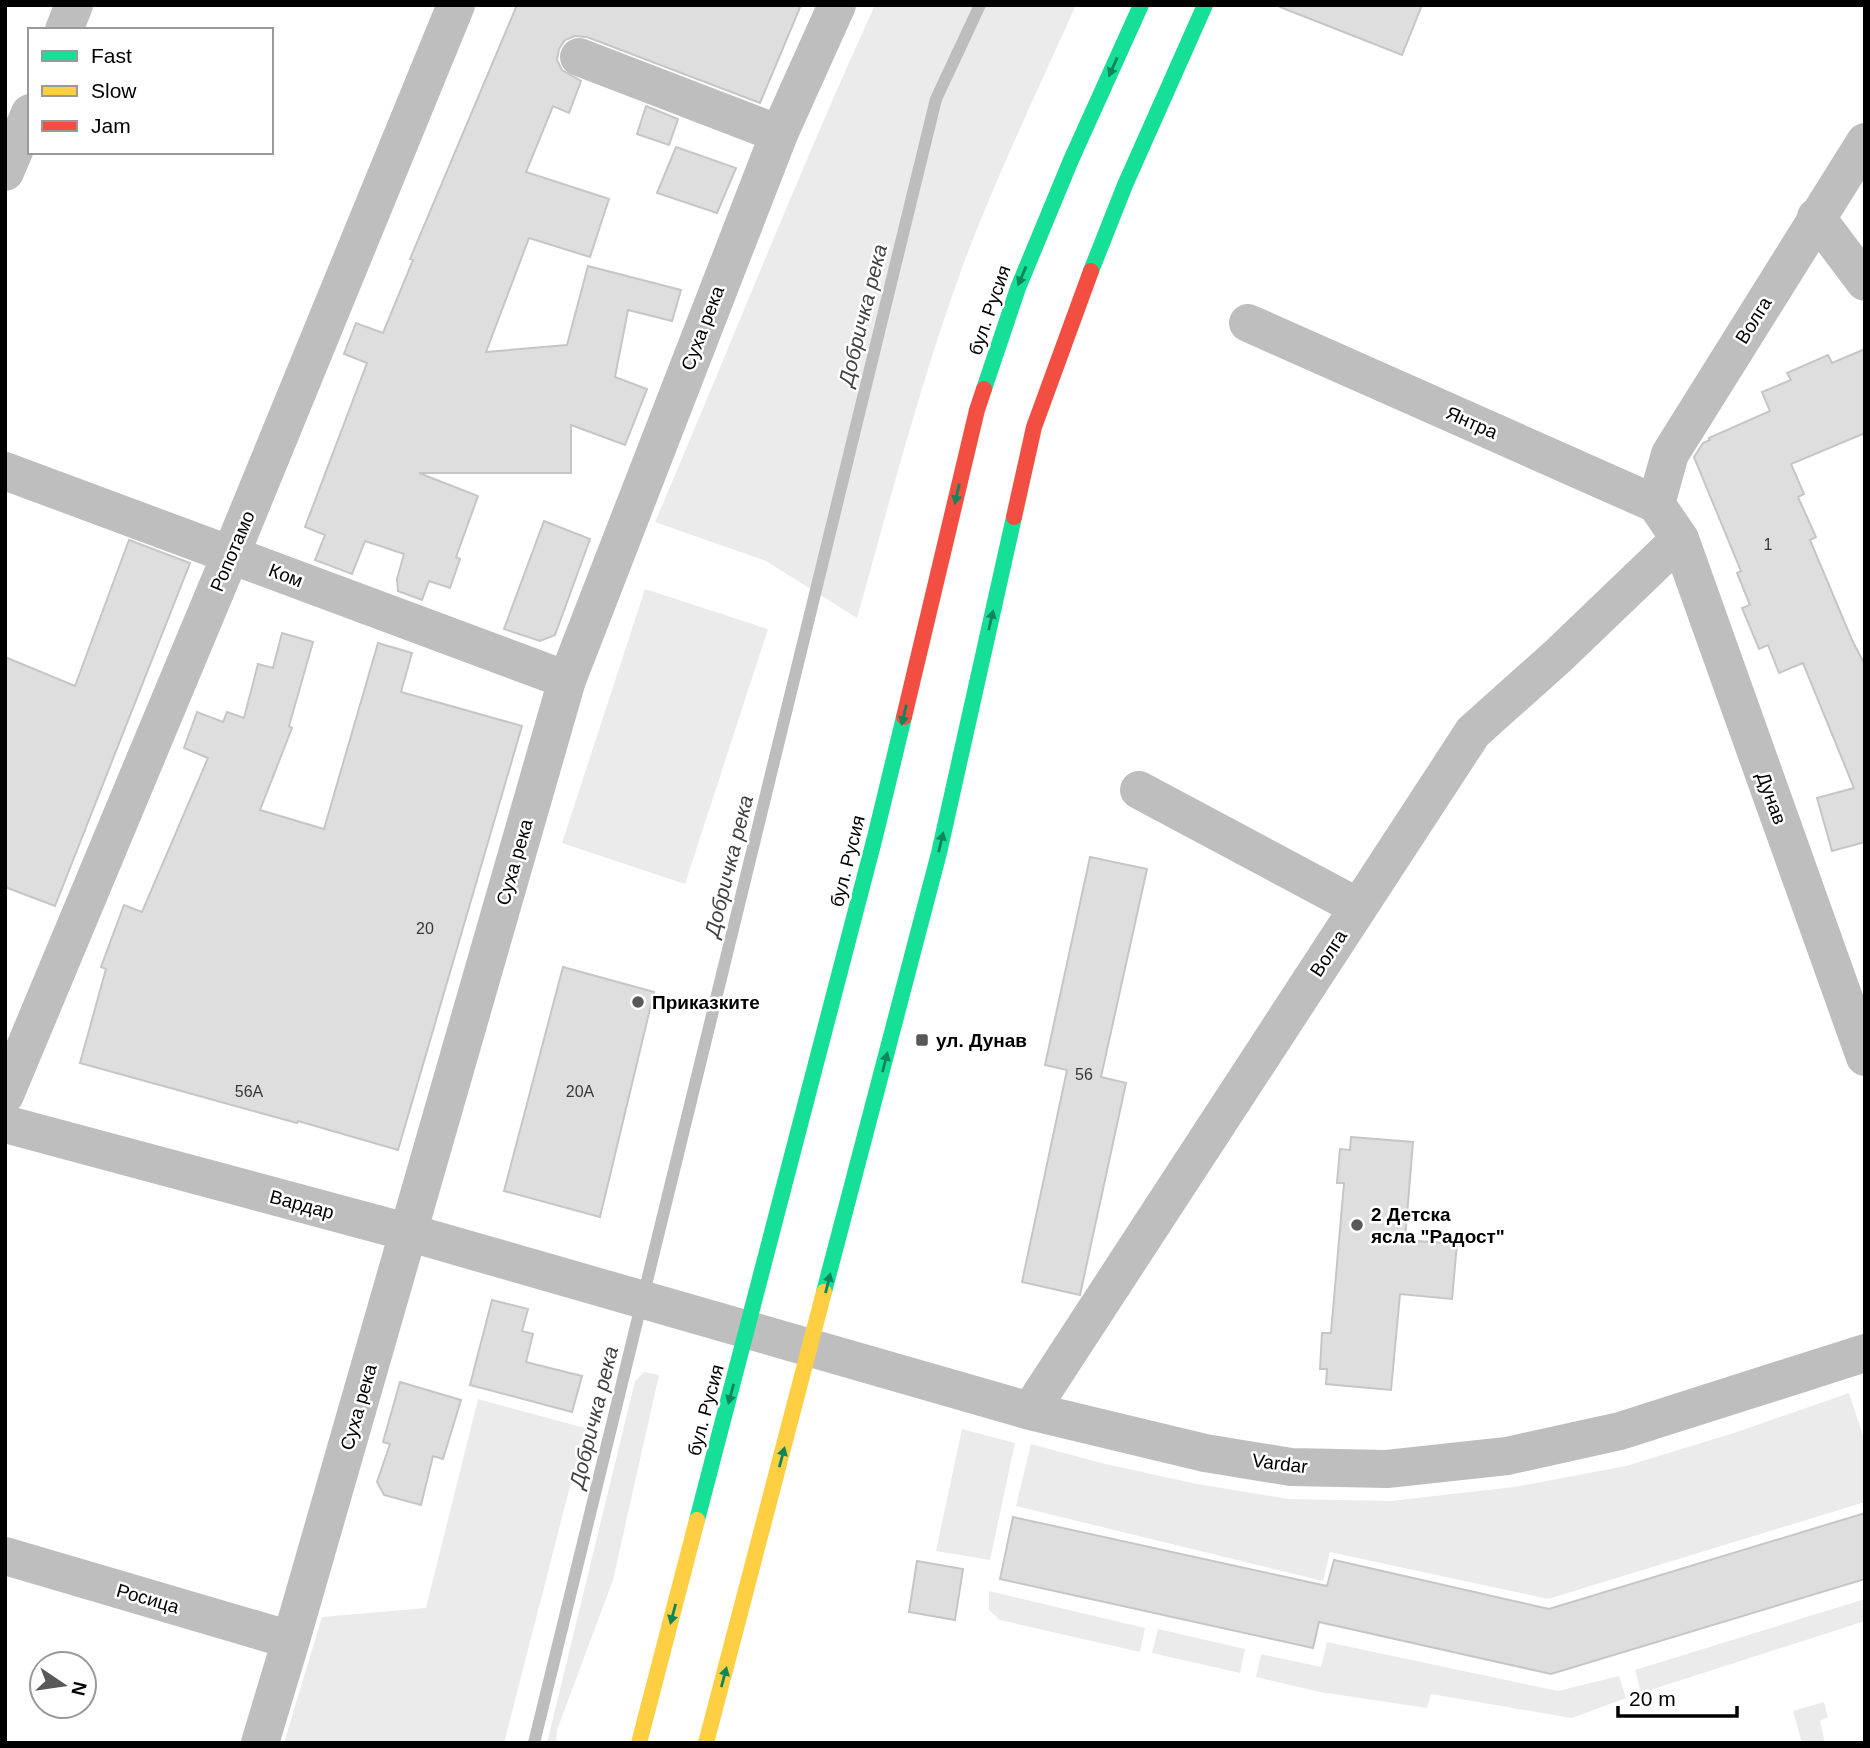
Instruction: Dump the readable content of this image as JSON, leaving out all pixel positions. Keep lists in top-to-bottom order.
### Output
{
  "streets": {
    "main road": ["бул. Русия"],
    "street": [
      "Волга",
      "Суха река",
      "Янтра",
      "Ропотамо",
      "Ком",
      "Дунав",
      "Вардар",
      "Vardar",
      "Росица"
    ]
  },
  "crossings": [
    ["бул. Русия", "Vardar"],
    ["Волга", "Янтра"],
    ["Волга", "Дунав"],
    ["Волга", "Vardar"],
    ["Суха река", "Ком"],
    ["Суха река", "Вардар"],
    ["Суха река", "Росица"],
    ["Ропотамо", "Ком"],
    ["Вардар", "Vardar"]
  ],
  "water": ["Добричка река"],
  "places": {
    "other": ["Приказките", "2 Детска ясла \"Радост\""],
    "transit": ["ул. Дунав"]
  },
  "house_numbers": [
    "1",
    "20",
    "56",
    "56А",
    "20A"
  ],
  "legend": ["Fast", "Slow", "Jam"],
  "scale_bar": "20 m",
  "north": "right"
}
